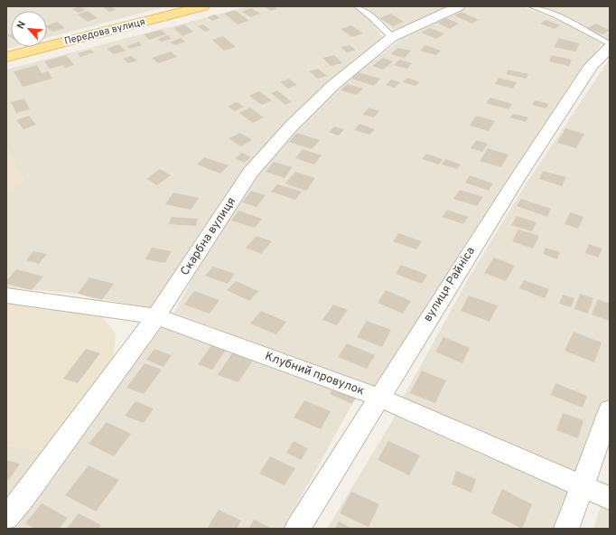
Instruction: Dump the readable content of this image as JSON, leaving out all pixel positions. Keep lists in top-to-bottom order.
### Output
{
  "streets": {
    "main road": ["Передова вулиця"],
    "street": ["Скарбна вулиця", "вулиця Райніса", "Клубний провулок"]
  },
  "crossings": [
    ["Скарбна вулиця", "Клубний провулок"],
    ["вулиця Райніса", "Клубний провулок"]
  ],
  "north": "top left"
}
